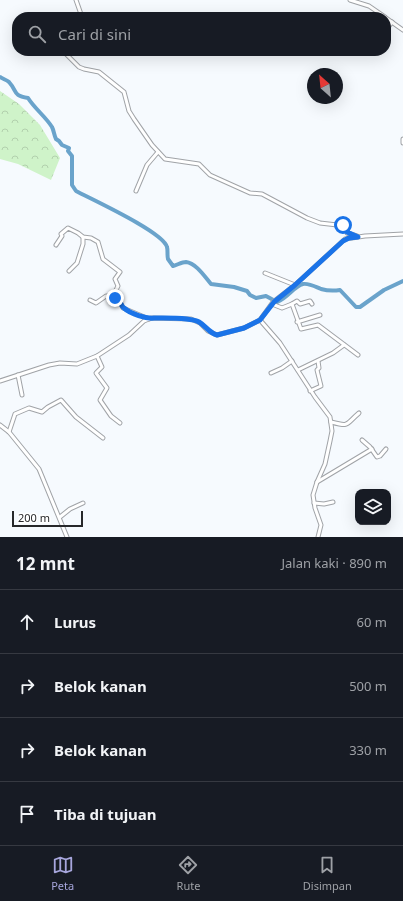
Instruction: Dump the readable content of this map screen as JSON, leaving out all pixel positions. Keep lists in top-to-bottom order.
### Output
{
  "scale_bar": "200 m",
  "north": "top left",
  "page": {
    "search": "Cari di sini",
    "scale": "200 m",
    "heading": ["12 mnt", "Jalan kaki · 890 m"],
    "list": [
      ["Lurus", "60 m"],
      ["Belok kanan", "500 m"],
      ["Belok kanan", "330 m"],
      "Tiba di tujuan"
    ],
    "nav": ["Peta", "Rute", "Disimpan"]
  }
}
